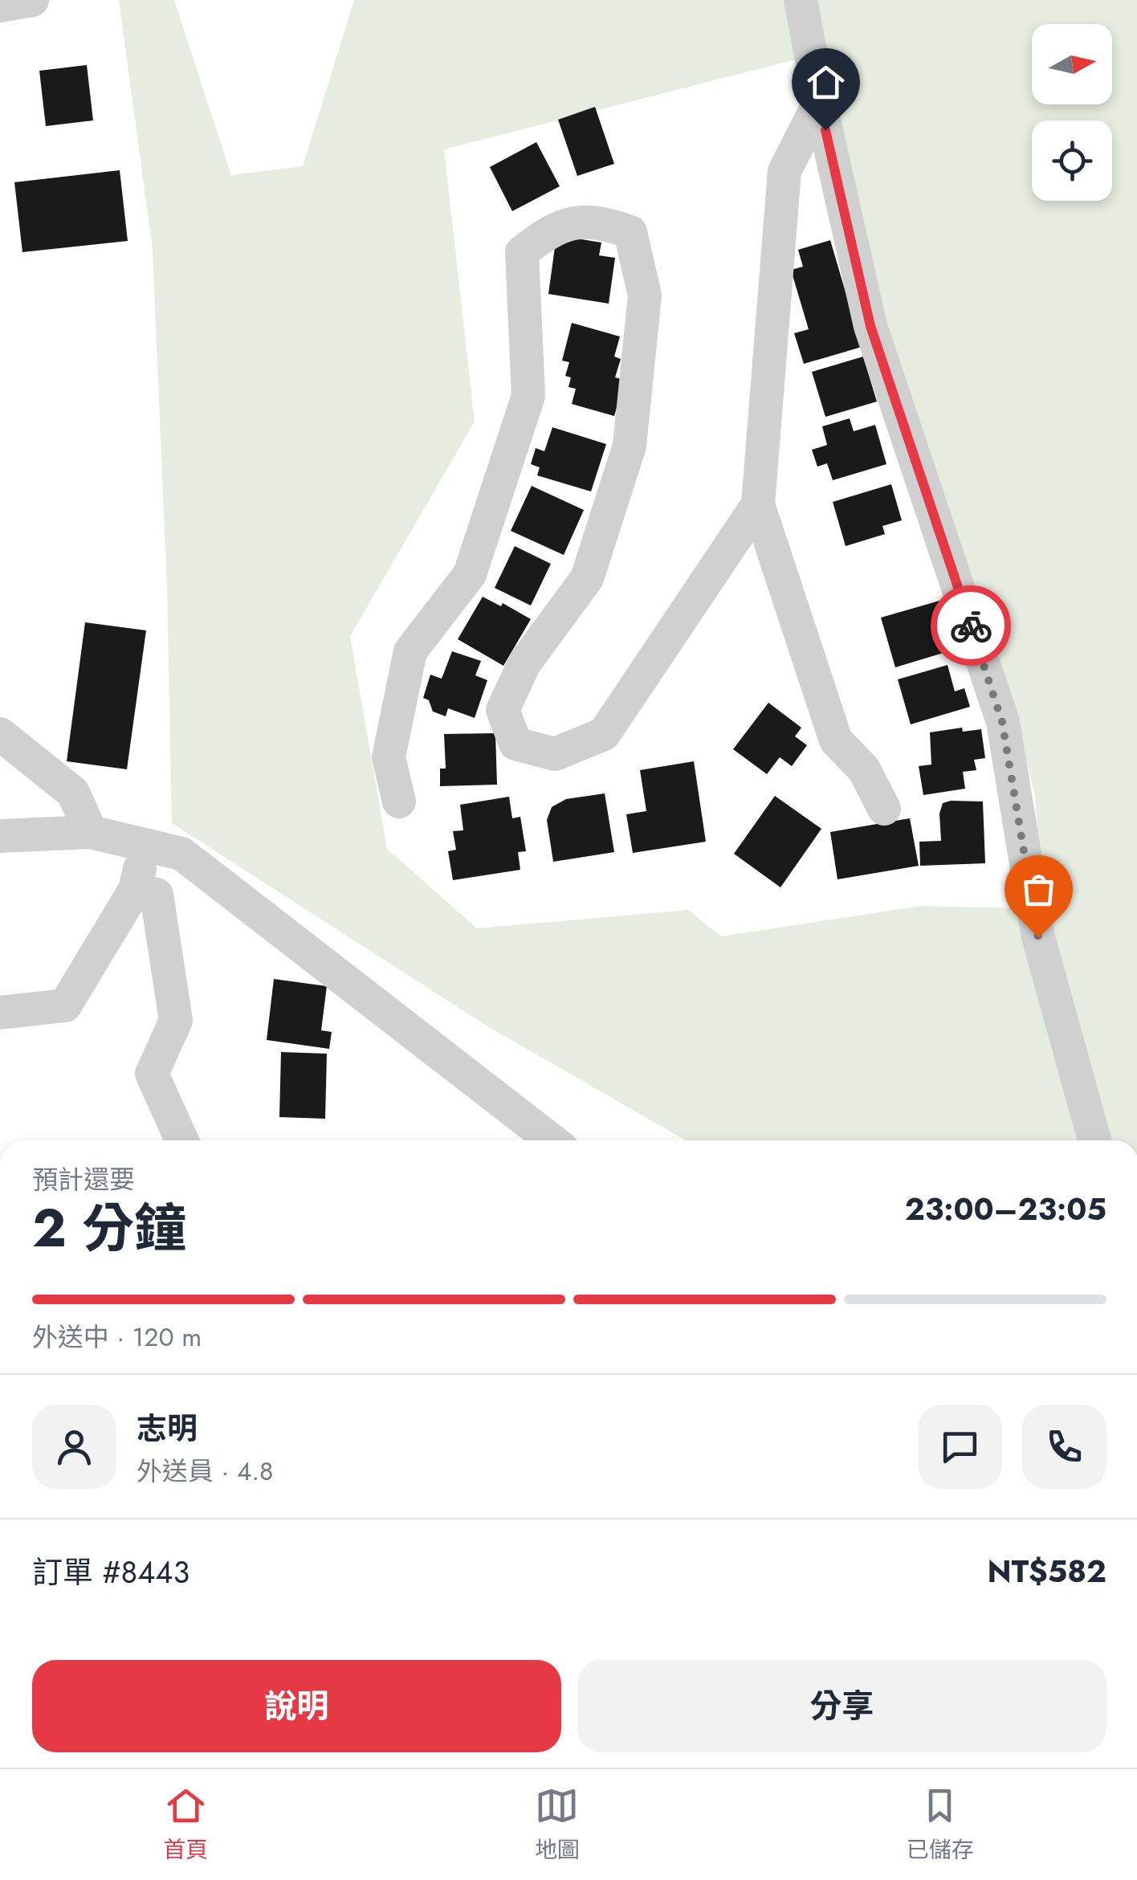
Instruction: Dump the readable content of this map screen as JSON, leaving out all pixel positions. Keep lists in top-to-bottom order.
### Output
{
  "north": "right",
  "page": {
    "heading": ["2 分鐘", "預計還要", "23:00–23:05"],
    "panel": [
      "志明",
      "外送員 · 4.8",
      "訂單 #8443",
      "NT$582"
    ],
    "bar": "外送中 · 120 m",
    "buttons": ["說明", "分享"],
    "tabs": ["首頁", "地圖", "已儲存"]
  }
}
